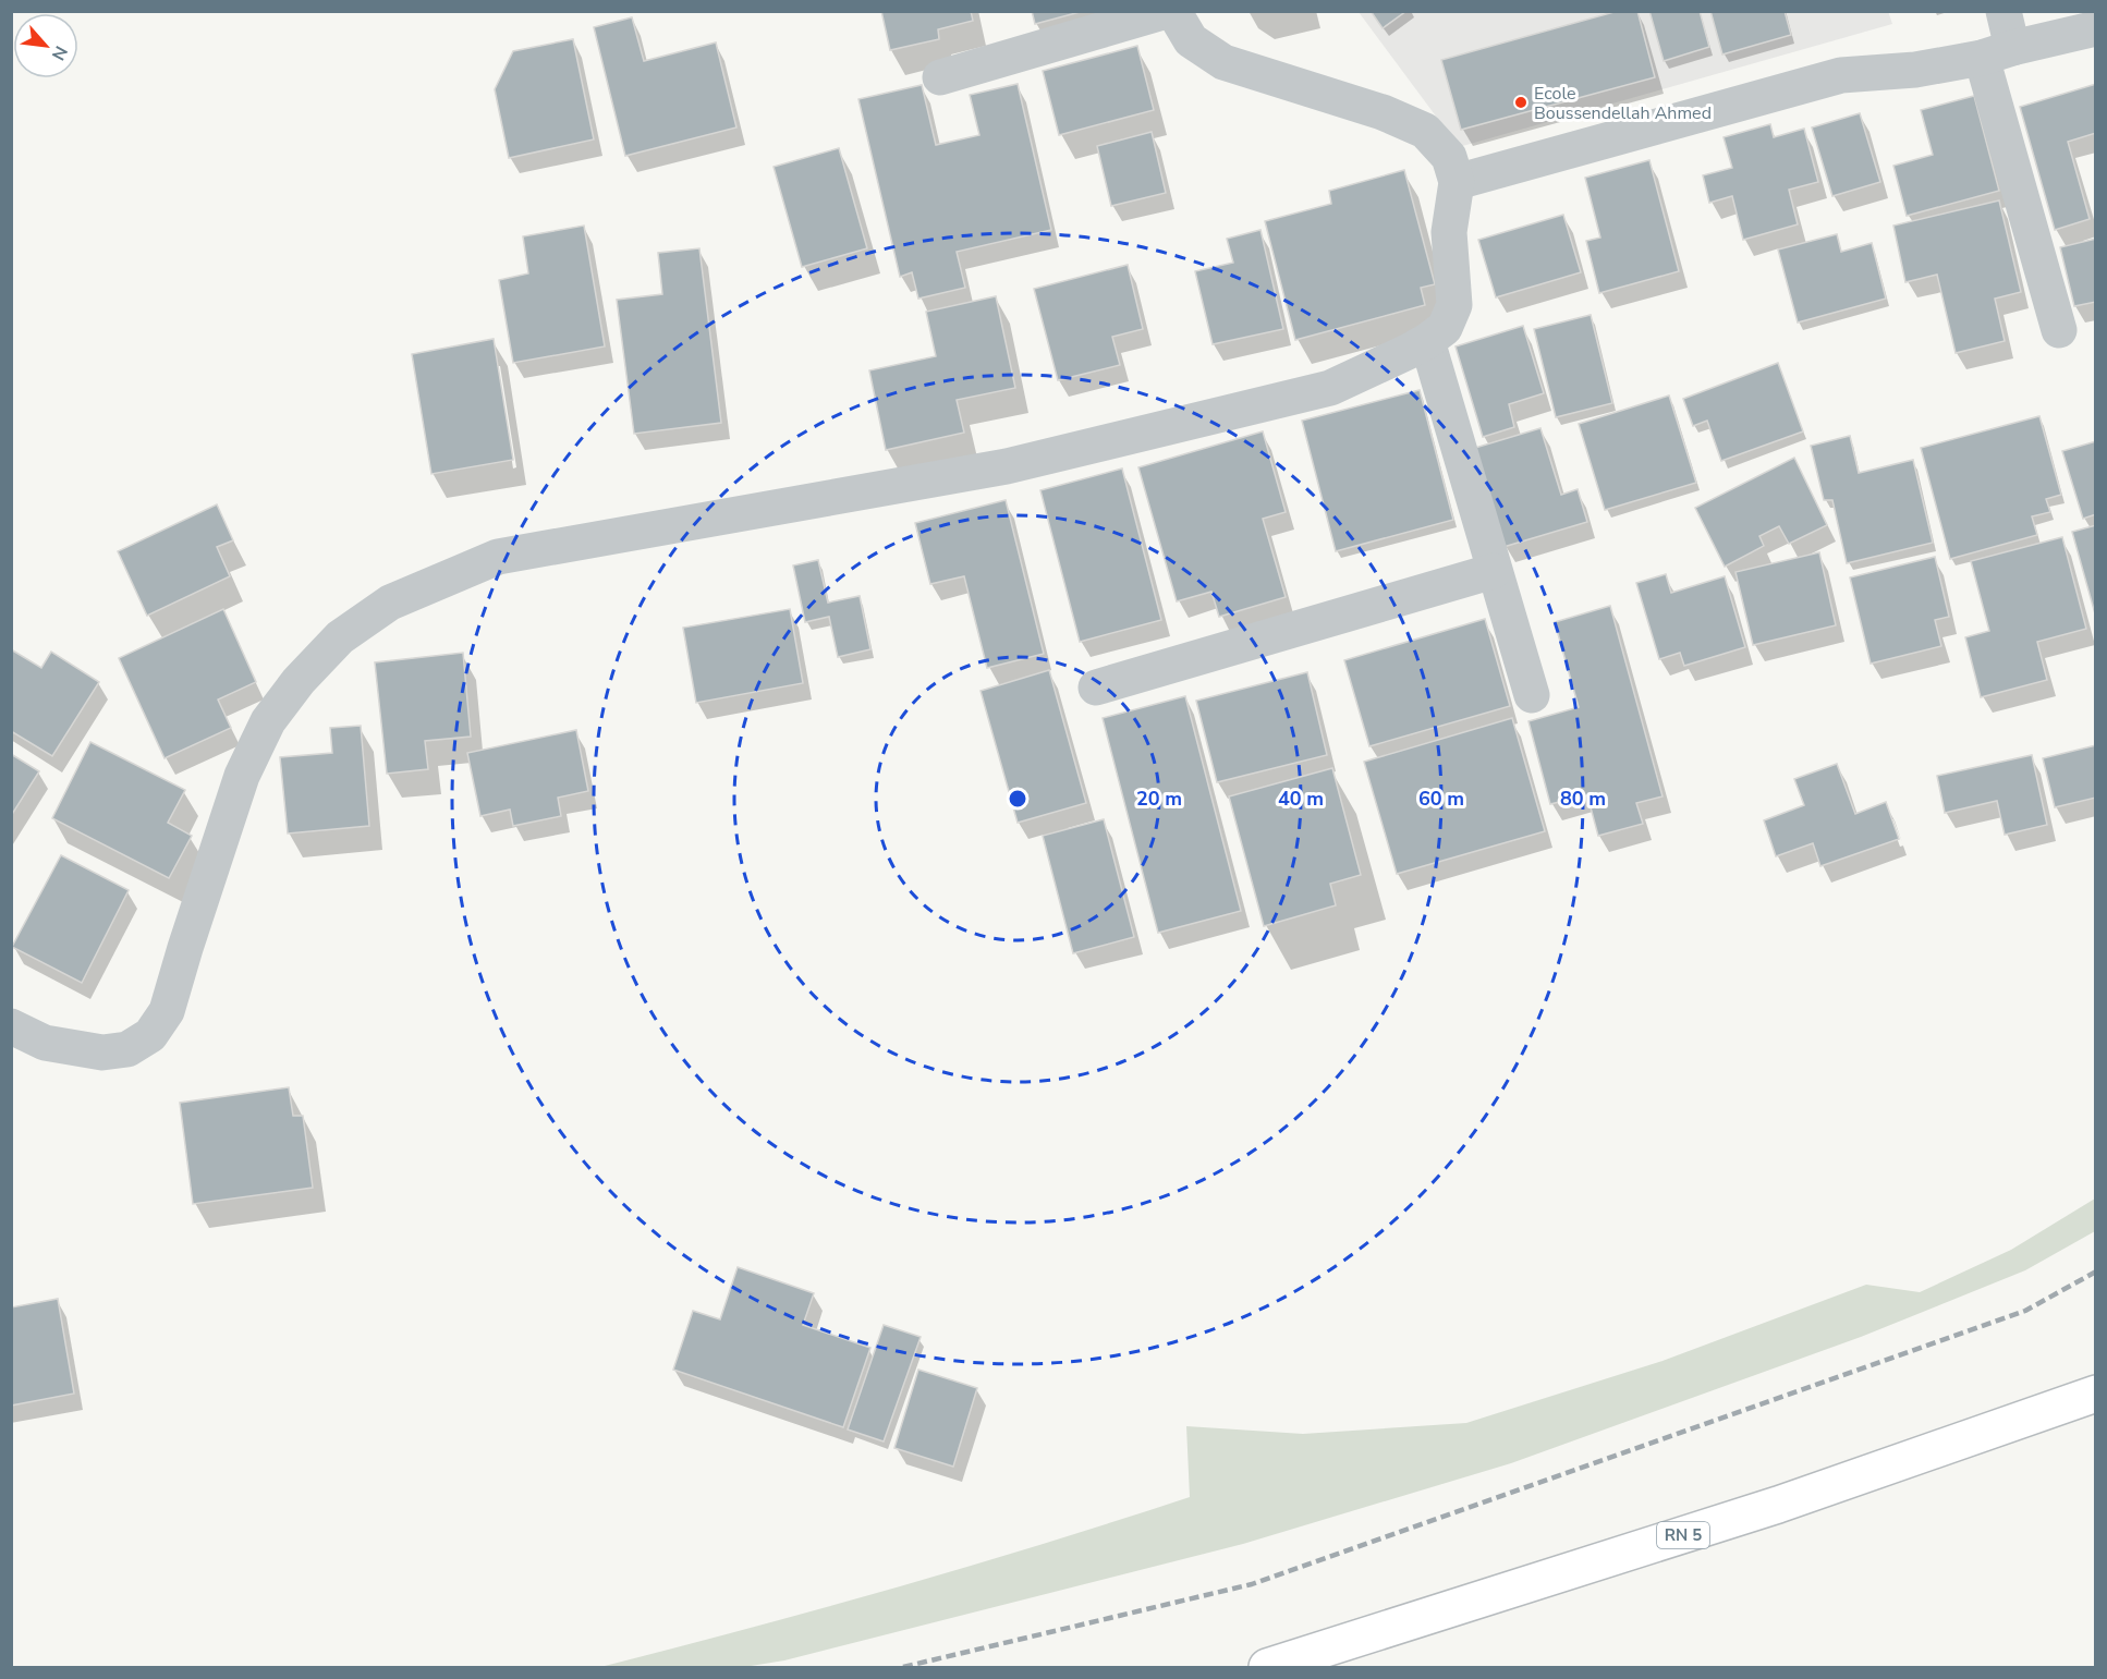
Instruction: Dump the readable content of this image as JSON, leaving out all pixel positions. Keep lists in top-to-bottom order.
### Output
{
  "streets": {
    "main road": ["RN 5"]
  },
  "places": ["Ecole Boussendellah Ahmed"],
  "north": "bottom right",
  "rings": [
    "20 m",
    "40 m",
    "60 m",
    "80 m"
  ]
}
